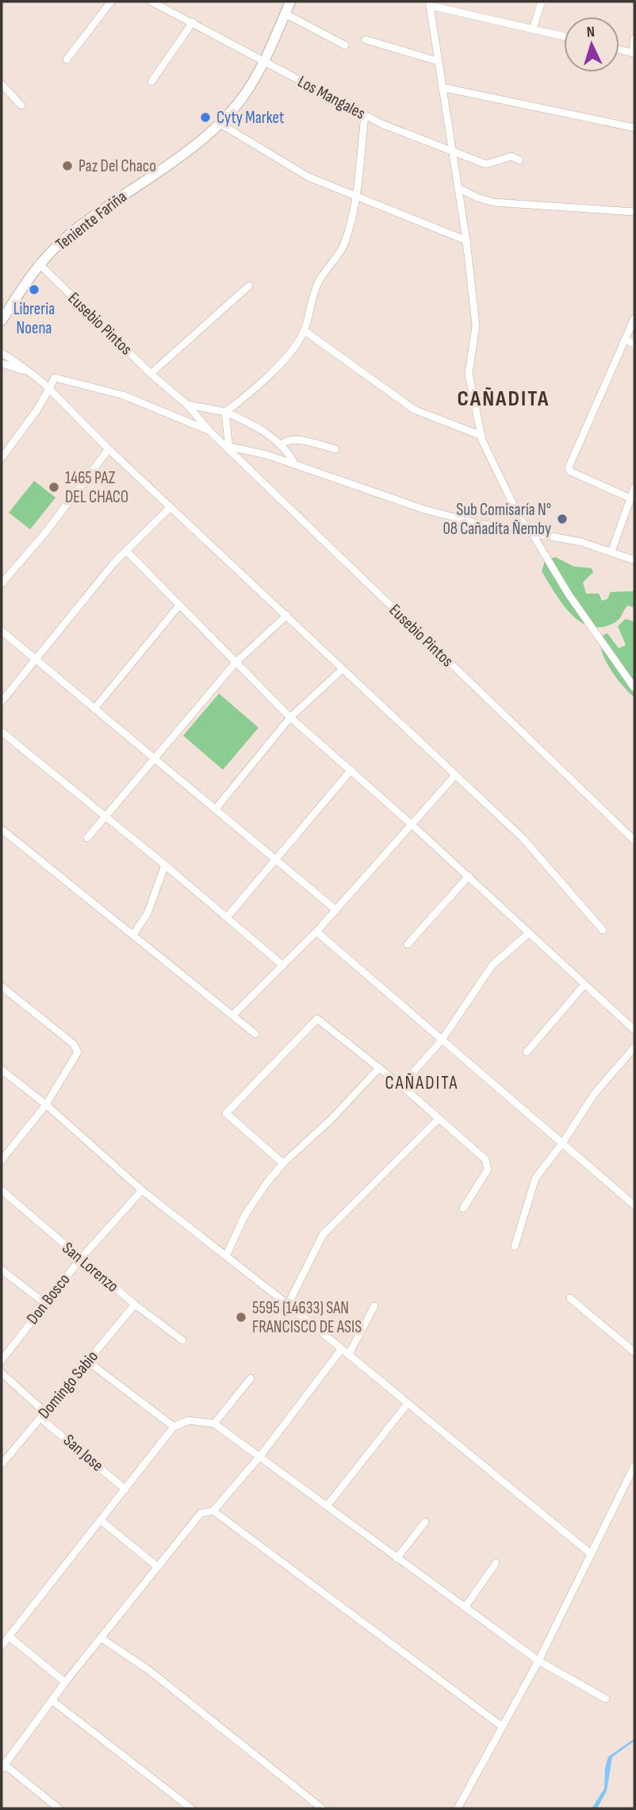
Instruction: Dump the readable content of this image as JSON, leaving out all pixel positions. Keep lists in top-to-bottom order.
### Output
{
  "streets": {
    "street": [
      "Los Mangales",
      "Teniente Fariña",
      "Eusebio Pintos",
      "San Lorenzo",
      "Don Bosco",
      "Domingo Sabio",
      "San Jose"
    ]
  },
  "crossings": [
    ["Los Mangales", "Teniente Fariña"],
    ["Teniente Fariña", "Eusebio Pintos"],
    ["San Lorenzo", "Don Bosco"],
    ["San Lorenzo", "Domingo Sabio"],
    ["Domingo Sabio", "San Jose"]
  ],
  "districts": ["CAÑADITA", "CAÑADITA"],
  "places": [
    "Cyty Market",
    "Paz Del Chaco",
    "Libreria Noena",
    "1465 PAZ DEL CHACO",
    "Sub Comisaría N° 08 Cañadita Ñemby",
    "5595 (14633) SAN FRANCISCO DE ASIS"
  ],
  "north": "top"
}
